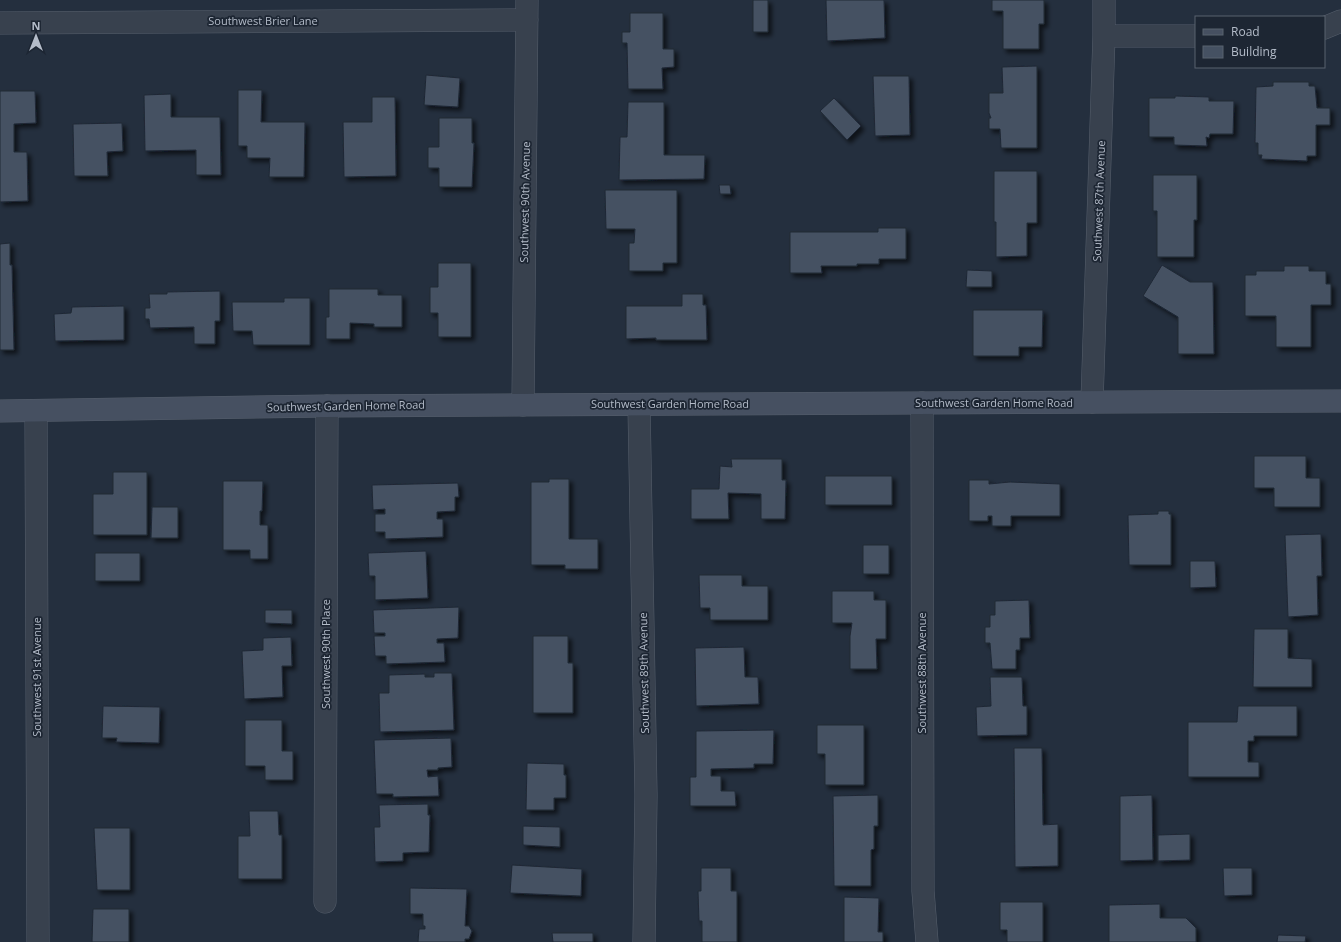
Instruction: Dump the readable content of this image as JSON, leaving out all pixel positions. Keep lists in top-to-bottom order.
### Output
{
  "streets": {
    "main road": ["Southwest Garden Home Road"],
    "street": [
      "Southwest Brier Lane",
      "Southwest 87th Avenue",
      "Southwest 90th Avenue",
      "Southwest 90th Place",
      "Southwest 89th Avenue",
      "Southwest 88th Avenue",
      "Southwest 91st Avenue"
    ]
  },
  "crossings": [
    ["Southwest Brier Lane", "Southwest 90th Avenue"],
    ["Southwest 87th Avenue", "Southwest Garden Home Road"],
    ["Southwest 90th Avenue", "Southwest Garden Home Road"],
    ["Southwest Garden Home Road", "Southwest 90th Place"],
    ["Southwest Garden Home Road", "Southwest 89th Avenue"],
    ["Southwest Garden Home Road", "Southwest 88th Avenue"],
    ["Southwest Garden Home Road", "Southwest 91st Avenue"]
  ],
  "legend": ["Road", "Building"],
  "north": "top"
}
